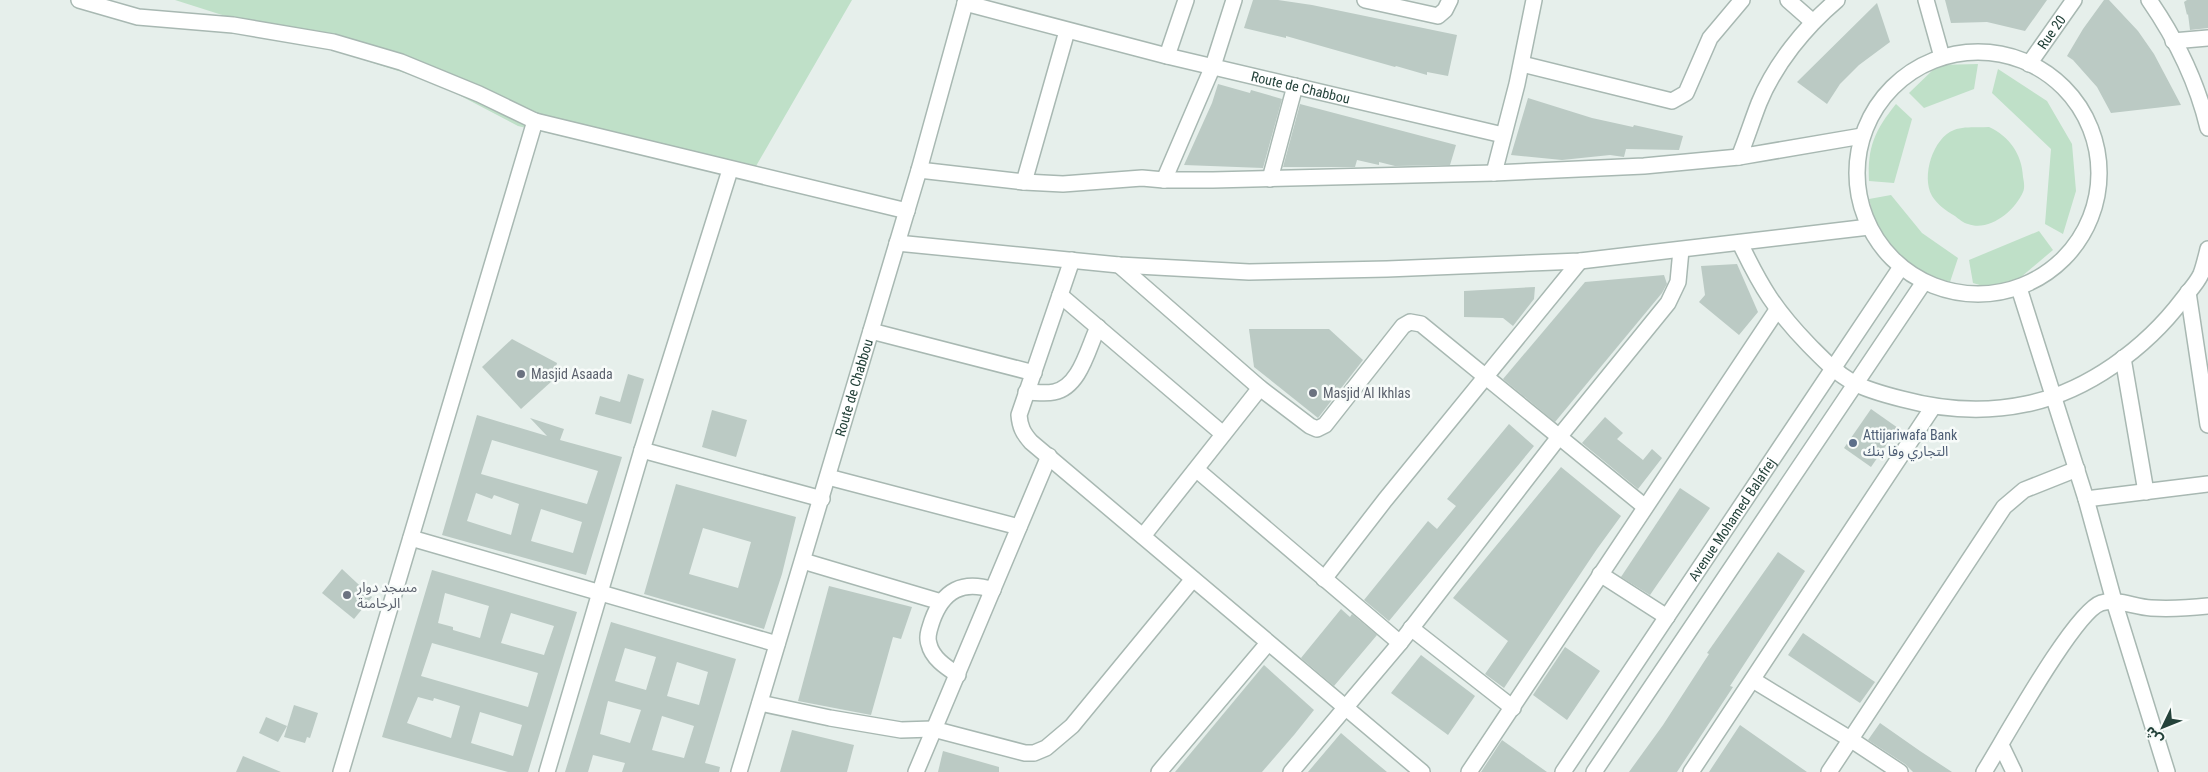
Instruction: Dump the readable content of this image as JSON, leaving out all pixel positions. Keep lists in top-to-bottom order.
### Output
{
  "streets": {
    "street": ["Rue 20", "Route de Chabbou", "Avenue Mohamed Balafrej"]
  },
  "places": [
    "Masjid Asaada",
    "Masjid Al Ikhlas",
    "Attijariwafa Bank التجاري وفا بنك",
    "مسجد دوار الرحامنة"
  ],
  "north": "bottom left"
}
